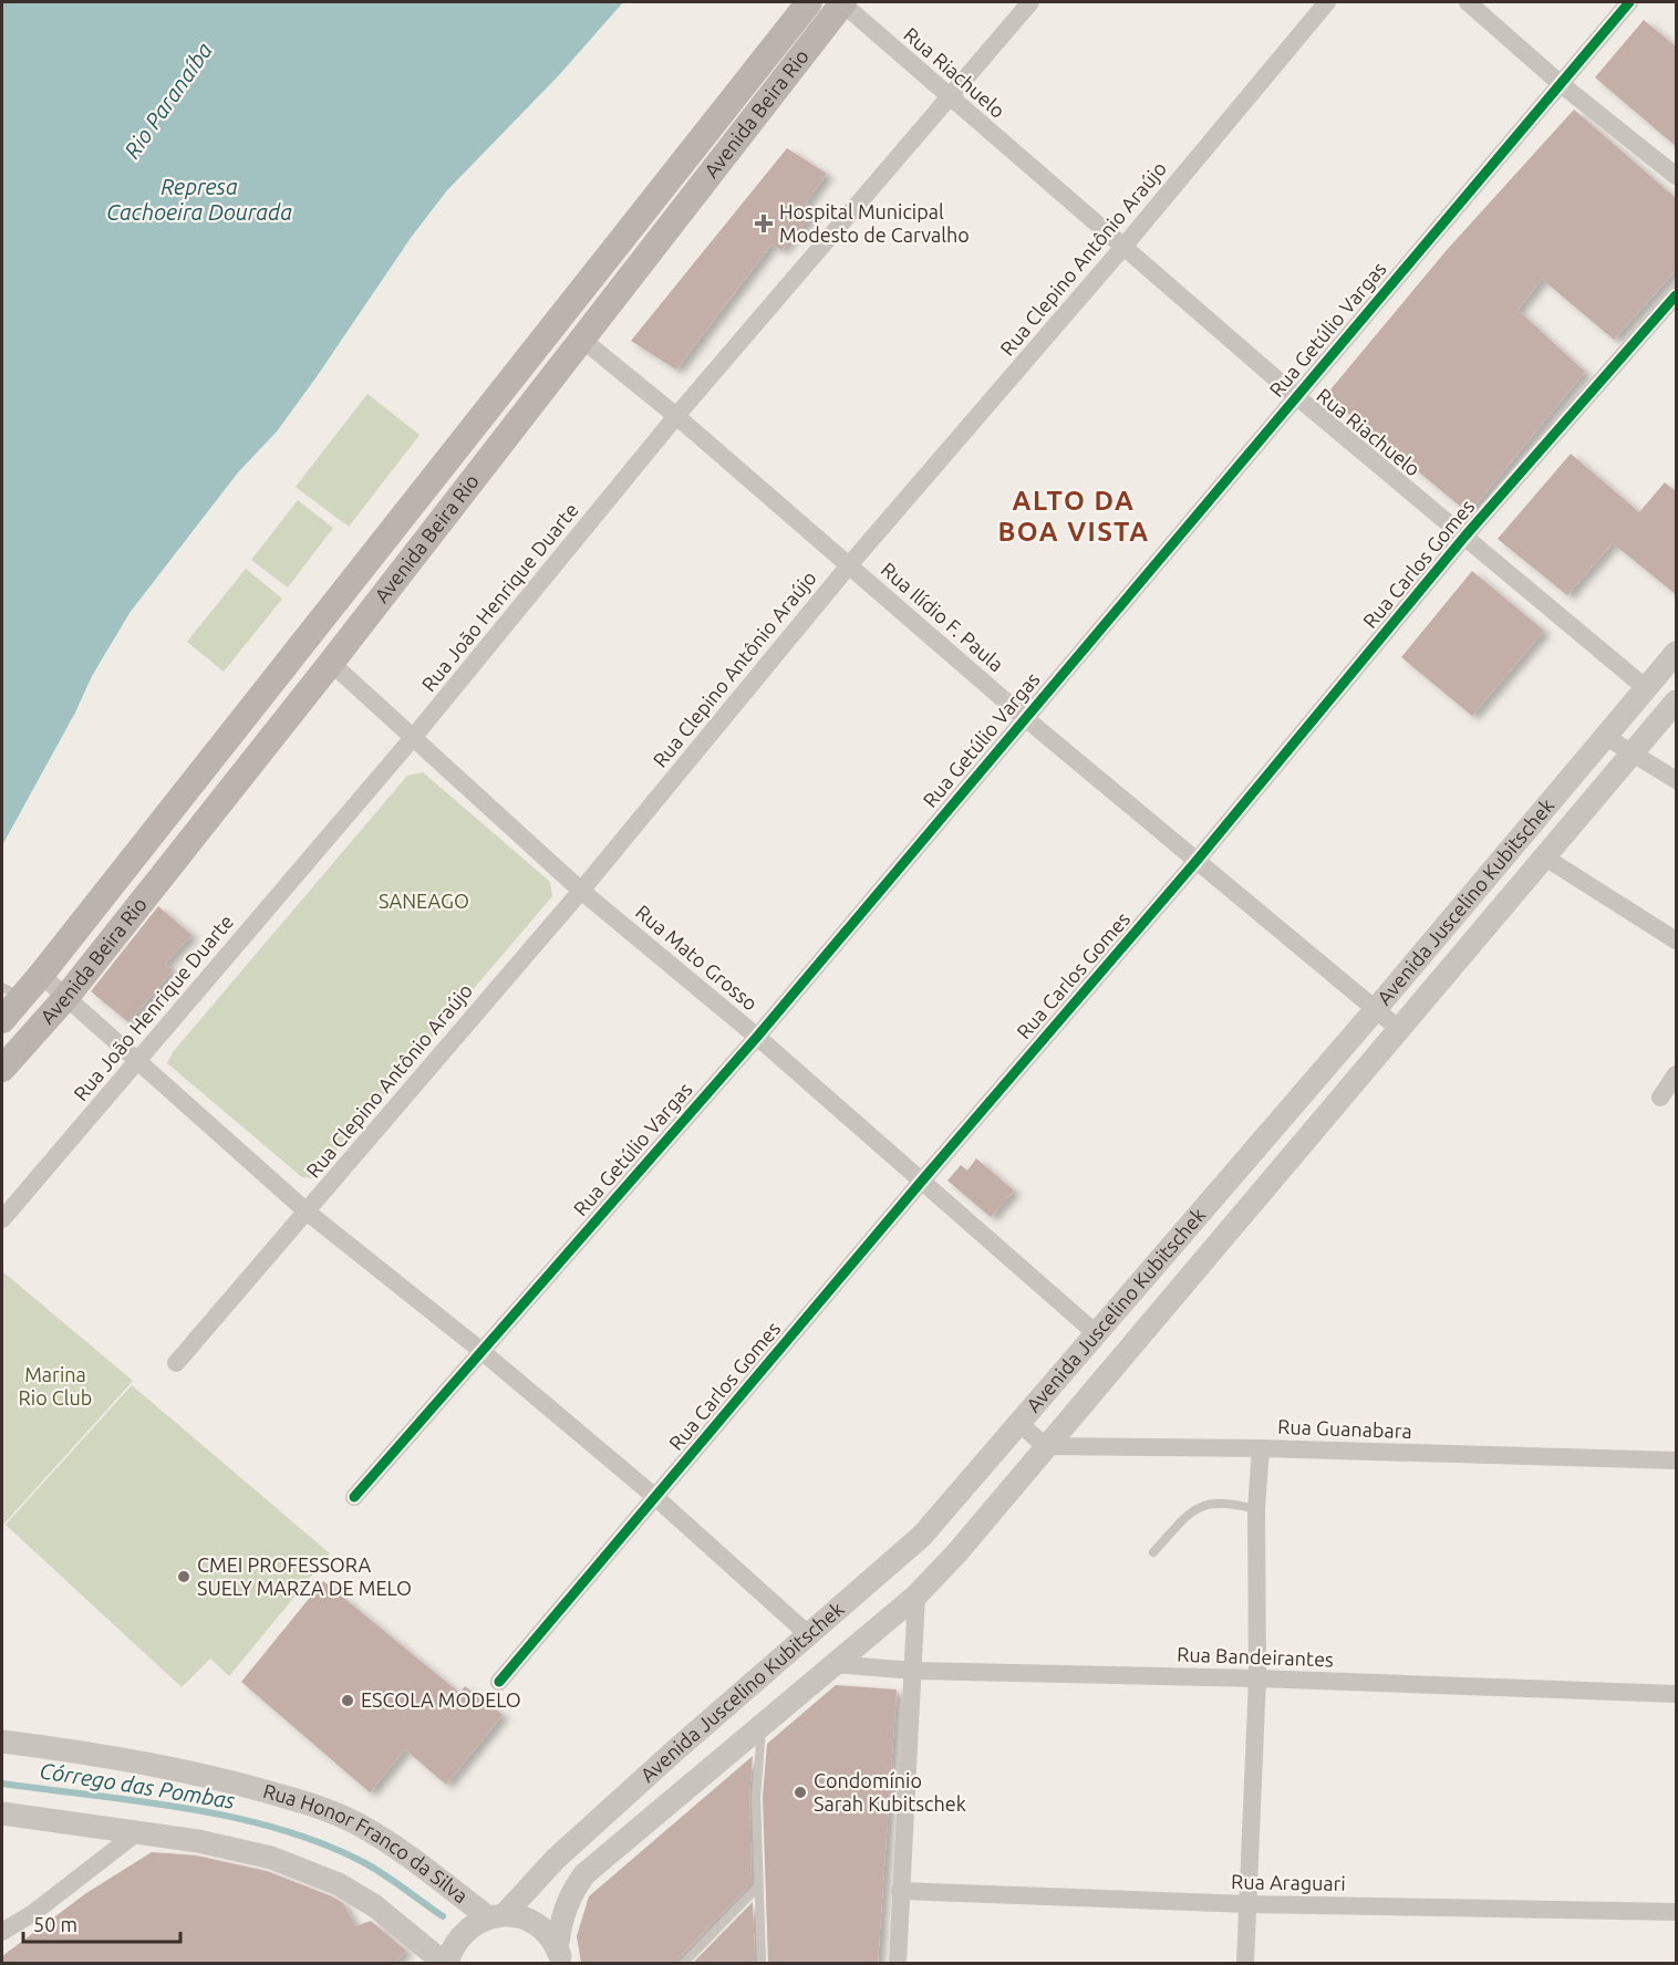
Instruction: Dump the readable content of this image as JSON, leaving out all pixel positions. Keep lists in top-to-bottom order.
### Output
{
  "streets": {
    "main road": ["Avenida Beira Rio"],
    "street": [
      "Rua Riachuelo",
      "Rua Clepino Antônio Araújo",
      "Rua Getúlio Vargas",
      "Rua Carlos Gomes",
      "Rua João Henrique Duarte",
      "Rua Ilídio F. Paula",
      "Avenida Juscelino Kubitschek",
      "Rua Mato Grosso",
      "Rua Guanabara",
      "Rua Bandeirantes",
      "Rua Honor Franco da Silva",
      "Rua Araguari"
    ]
  },
  "crossings": [
    ["Rua Riachuelo", "Avenida Beira Rio"],
    ["Rua Riachuelo", "Rua Clepino Antônio Araújo"],
    ["Rua Riachuelo", "Rua Getúlio Vargas"],
    ["Rua Riachuelo", "Rua Carlos Gomes"],
    ["Rua Riachuelo", "Rua João Henrique Duarte"],
    ["Rua Riachuelo", "Avenida Juscelino Kubitschek"],
    ["Avenida Beira Rio", "Rua Ilídio F. Paula"],
    ["Avenida Beira Rio", "Rua Mato Grosso"],
    ["Rua Clepino Antônio Araújo", "Rua Ilídio F. Paula"],
    ["Rua Clepino Antônio Araújo", "Rua Mato Grosso"],
    ["Rua Getúlio Vargas", "Rua Ilídio F. Paula"],
    ["Rua Getúlio Vargas", "Rua Mato Grosso"],
    ["Rua Carlos Gomes", "Rua Ilídio F. Paula"],
    ["Rua Carlos Gomes", "Rua Mato Grosso"],
    ["Rua João Henrique Duarte", "Rua Ilídio F. Paula"],
    ["Rua João Henrique Duarte", "Rua Mato Grosso"],
    ["Rua Ilídio F. Paula", "Avenida Juscelino Kubitschek"],
    ["Avenida Juscelino Kubitschek", "Rua Mato Grosso"],
    ["Avenida Juscelino Kubitschek", "Rua Guanabara"],
    ["Avenida Juscelino Kubitschek", "Rua Bandeirantes"],
    ["Avenida Juscelino Kubitschek", "Rua Honor Franco da Silva"]
  ],
  "districts": ["ALTO DA BOA VISTA"],
  "water": ["Rio Paranaíba", "Represa Cachoeira Dourada", "Córrego das Pombas"],
  "parks": ["SANEAGO", "Marina Rio Club"],
  "places": {
    "health": ["Hospital Municipal Modesto de Carvalho"],
    "other": ["CMEI PROFESSORA SUELY MARZA DE MELO", "ESCOLA MODELO", "Condomínio Sarah Kubitschek"]
  },
  "scale_bar": "50 m"
}
